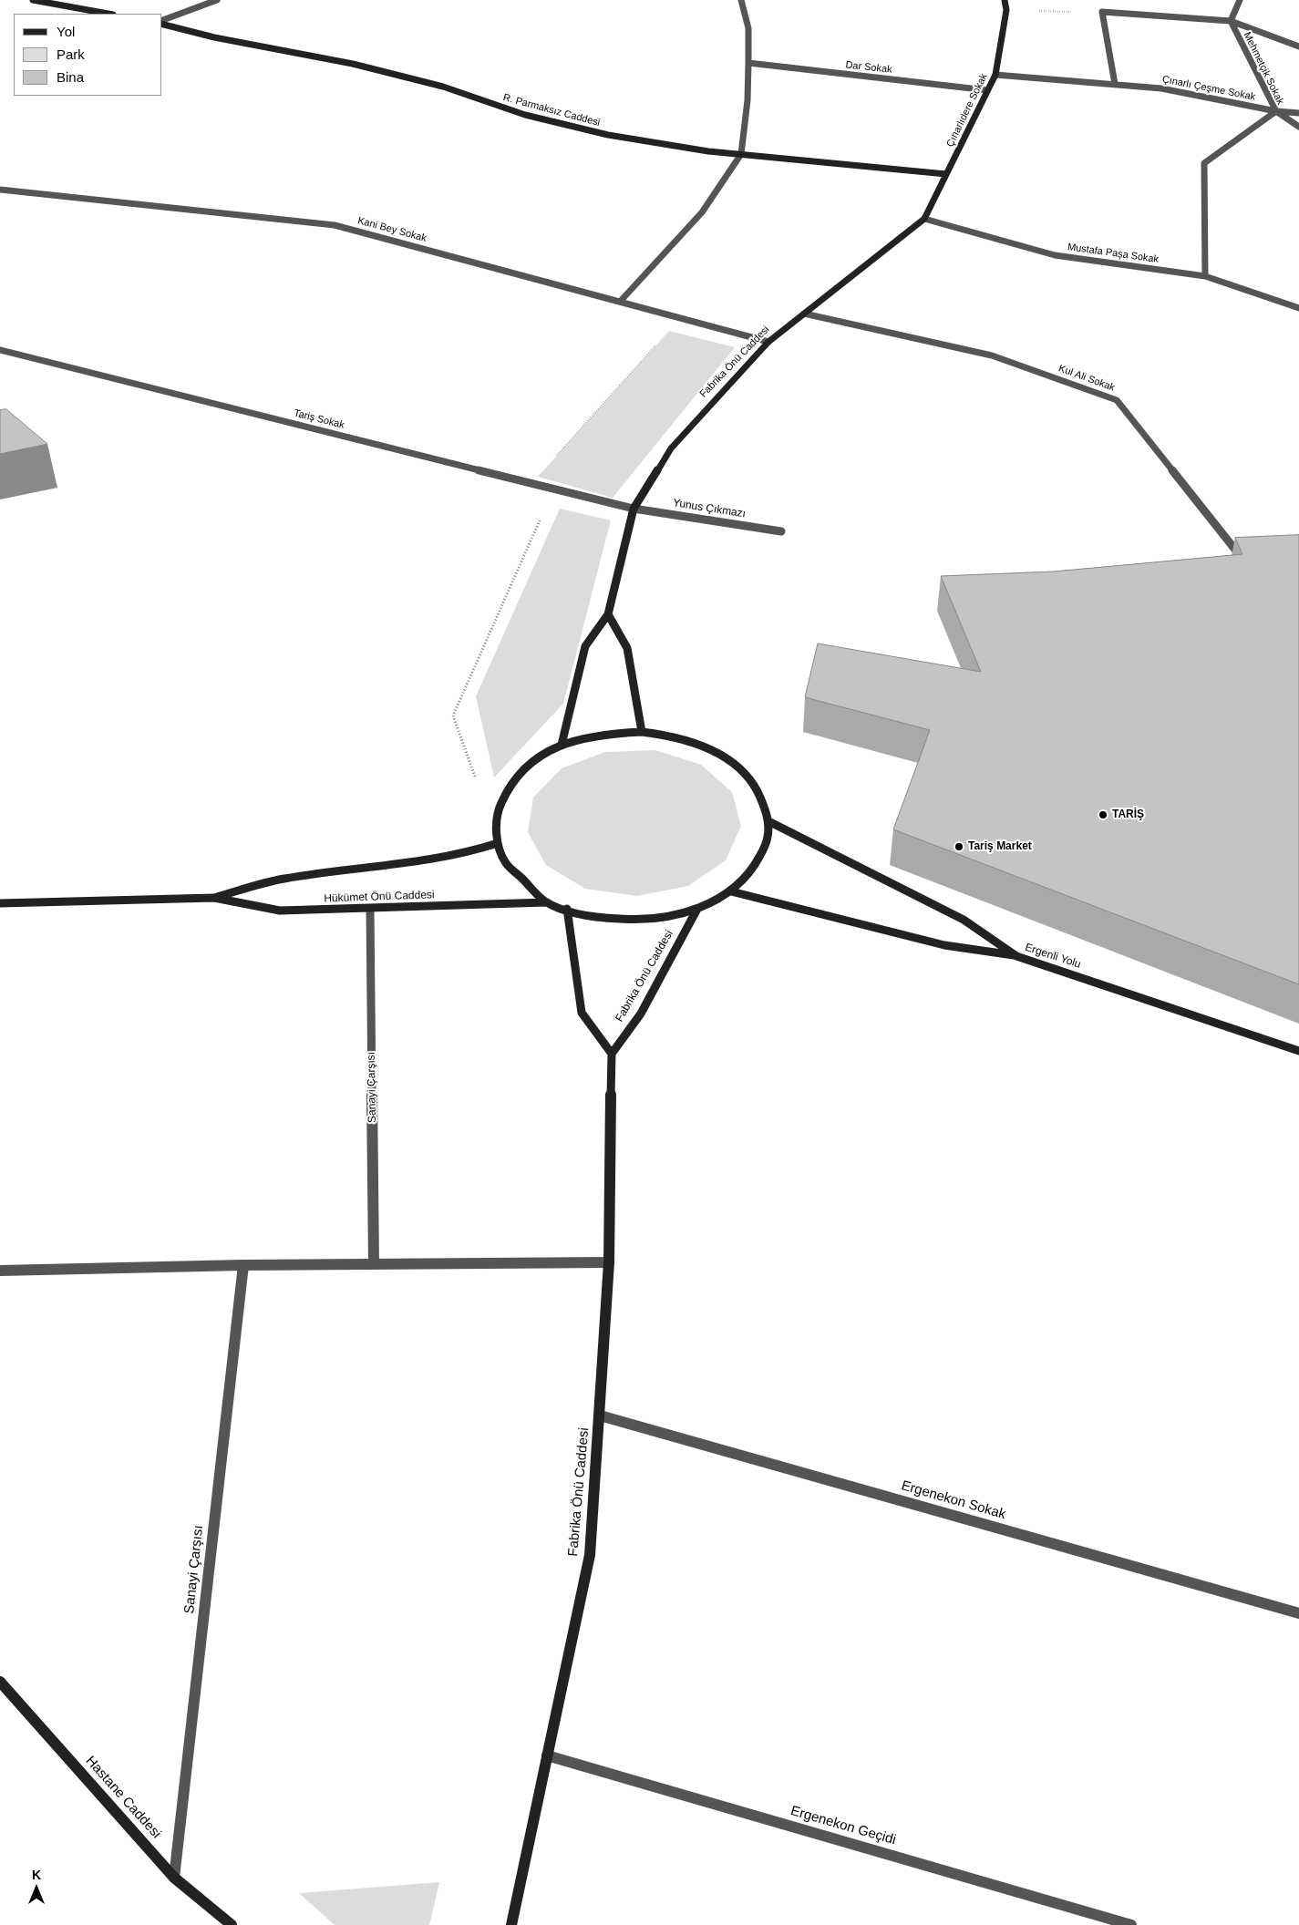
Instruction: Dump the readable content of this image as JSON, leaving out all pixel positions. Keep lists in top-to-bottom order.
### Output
{
  "streets": {
    "street": [
      "Dar Sokak",
      "Mehmetçik Sokak",
      "Çınarlı Çeşme Sokak",
      "R. Parmaksız Caddesi",
      "Çınarlıdere Sokak",
      "Kani Bey Sokak",
      "Mustafa Paşa Sokak",
      "Fabrika Önü Caddesi",
      "Kul Ali Sokak",
      "Tariş Sokak",
      "Yunus Çıkmazı",
      "Hükümet Önü Caddesi",
      "Ergenli Yolu",
      "Sanayi Çarşısı",
      "Ergenekon Sokak",
      "Hastane Caddesi",
      "Ergenekon Geçidi"
    ]
  },
  "crossings": [
    ["Dar Sokak", "Çınarlıdere Sokak"],
    ["Mehmetçik Sokak", "Çınarlı Çeşme Sokak"],
    ["Mehmetçik Sokak", "Mustafa Paşa Sokak"],
    ["Çınarlı Çeşme Sokak", "Çınarlıdere Sokak"],
    ["R. Parmaksız Caddesi", "Çınarlıdere Sokak"],
    ["R. Parmaksız Caddesi", "Fabrika Önü Caddesi"],
    ["Çınarlıdere Sokak", "Fabrika Önü Caddesi"],
    ["Kani Bey Sokak", "Fabrika Önü Caddesi"],
    ["Mustafa Paşa Sokak", "Fabrika Önü Caddesi"],
    ["Fabrika Önü Caddesi", "Kul Ali Sokak"],
    ["Fabrika Önü Caddesi", "Tariş Sokak"],
    ["Fabrika Önü Caddesi", "Yunus Çıkmazı"],
    ["Fabrika Önü Caddesi", "Ergenekon Sokak"],
    ["Fabrika Önü Caddesi", "Ergenekon Geçidi"],
    ["Tariş Sokak", "Yunus Çıkmazı"],
    ["Hükümet Önü Caddesi", "Sanayi Çarşısı"],
    ["Sanayi Çarşısı", "Hastane Caddesi"]
  ],
  "places": ["TARİŞ", "Tariş Market"],
  "legend": ["Yol", "Park", "Bina"],
  "north": "top"
}
